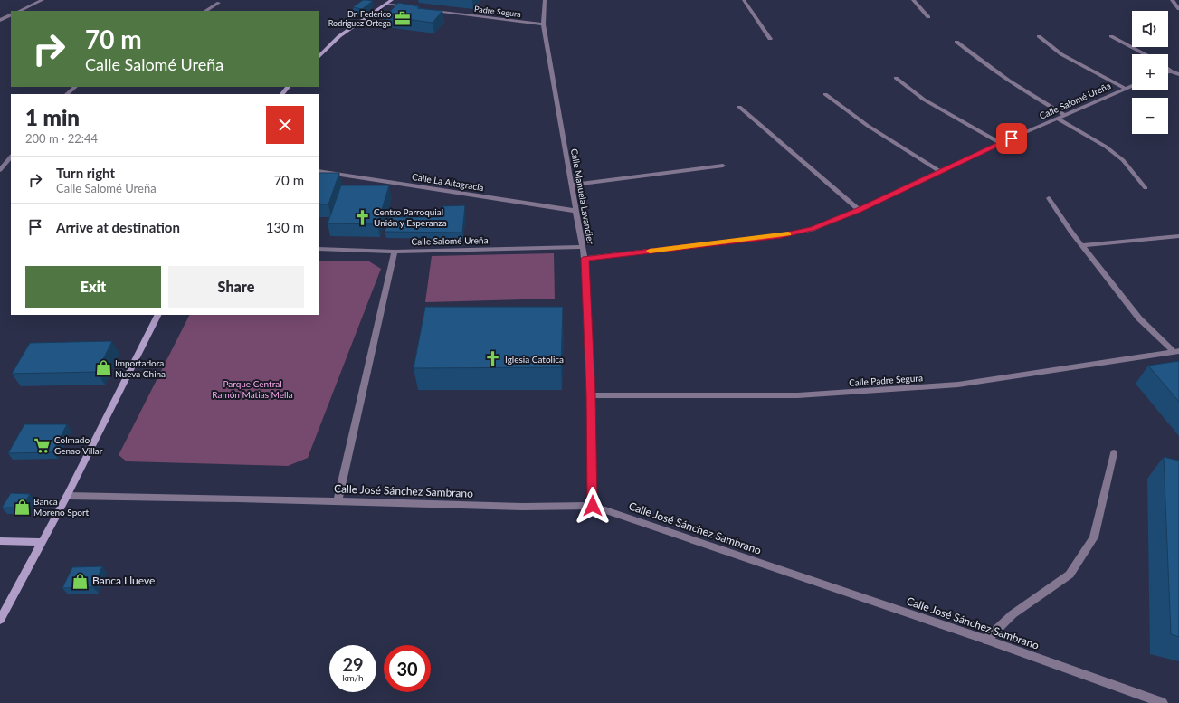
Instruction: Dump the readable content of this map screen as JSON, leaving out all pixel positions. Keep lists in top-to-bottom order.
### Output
{
  "streets": {
    "street": [
      "Padre Segura",
      "Calle Salomé Ureña",
      "Calle La Altagracia",
      "Calle Manuela Lavandier",
      "Calle Padre Segura",
      "Calle José Sánchez Sambrano"
    ]
  },
  "crossings": [
    ["Padre Segura", "Calle Manuela Lavandier"],
    ["Calle Salomé Ureña", "Calle Manuela Lavandier"],
    ["Calle La Altagracia", "Calle Manuela Lavandier"],
    ["Calle Manuela Lavandier", "Calle Padre Segura"],
    ["Calle Manuela Lavandier", "Calle José Sánchez Sambrano"]
  ],
  "parks": ["Parque Central Ramón Matias Mella"],
  "places": {
    "office": ["Dr. Federico Rodriguez Ortega"],
    "church": ["Centro Parroquial Unión y Esperanza", "Iglesia Catolica"],
    "shop": ["Importadora Nueva China", "Banca Moreno Sport", "Banca Llueve"],
    "supermarket": ["Colmado Genao Villar"]
  },
  "page": {
    "map_buttons": ["+", "−"],
    "turn": ["70 m", "Calle Salomé Ureña"],
    "heading": ["1 min", "200 m · 22:44"],
    "list": [
      {
        "name": "Turn right",
        "note": "Calle Salomé Ureña",
        "value": "70 m"
      },
      {
        "name": "Arrive at destination",
        "value": "130 m"
      }
    ],
    "buttons": ["Exit", "Share"],
    "speed": "29 km/h",
    "limit": "30"
  }
}
